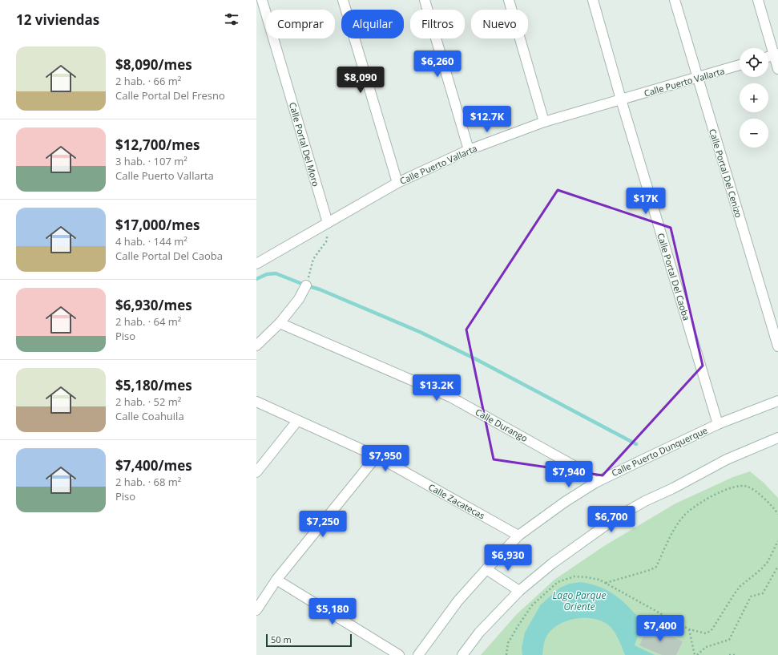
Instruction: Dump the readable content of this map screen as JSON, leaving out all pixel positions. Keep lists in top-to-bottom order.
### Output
{
  "streets": {
    "street": [
      "Calle Puerto Vallarta",
      "Calle Portal Del Moro",
      "Calle Portal Del Cenizo",
      "Calle Portal Del Caoba",
      "Calle Durango",
      "Calle Puerto Dunquerque",
      "Calle Zacatecas"
    ]
  },
  "crossings": [
    ["Calle Puerto Vallarta", "Calle Portal Del Moro"],
    ["Calle Puerto Vallarta", "Calle Portal Del Cenizo"],
    ["Calle Puerto Vallarta", "Calle Portal Del Caoba"],
    ["Calle Portal Del Caoba", "Calle Puerto Dunquerque"],
    ["Calle Durango", "Calle Puerto Dunquerque"],
    ["Calle Puerto Dunquerque", "Calle Zacatecas"]
  ],
  "water": ["Lago Parque Oriente"],
  "scale_bar": "50 m",
  "page": {
    "heading": "12 viviendas",
    "chip": [
      "Comprar",
      "Alquilar",
      "Filtros",
      "Nuevo"
    ],
    "list": [
      {
        "name": "$8,090/mes",
        "note": "2 hab. · 66 m² · Calle Portal Del Fresno"
      },
      {
        "name": "$12,700/mes",
        "note": "3 hab. · 107 m² · Calle Puerto Vallarta"
      },
      {
        "name": "$17,000/mes",
        "note": "4 hab. · 144 m² · Calle Portal Del Caoba"
      },
      {
        "name": "$6,930/mes",
        "note": "2 hab. · 64 m² · Piso"
      },
      {
        "name": "$5,180/mes",
        "note": "2 hab. · 52 m² · Calle Coahuila"
      },
      {
        "name": "$7,400/mes",
        "note": "2 hab. · 68 m² · Piso"
      }
    ],
    "map_buttons": ["+", "−"],
    "price": [
      "$6,260",
      "$8,090",
      "$12.7K",
      "$17K",
      "$13.2K",
      "$7,950",
      "$7,940",
      "$6,700",
      "$7,250",
      "$6,930",
      "$5,180",
      "$7,400"
    ],
    "scale": "50 m"
  }
}
